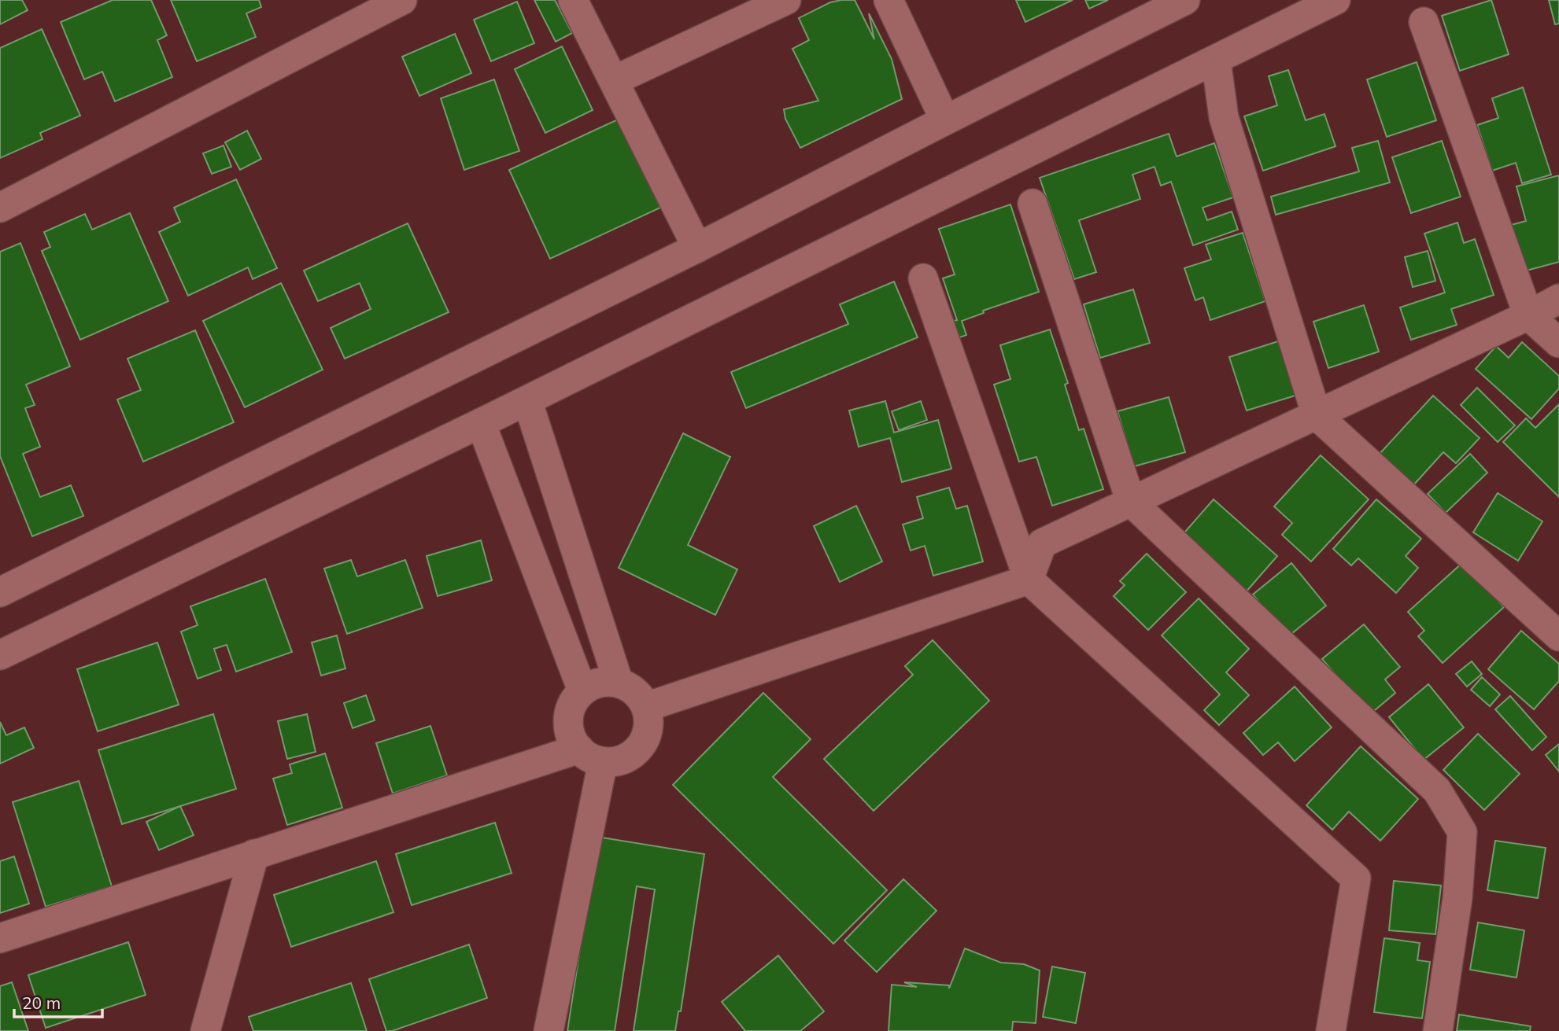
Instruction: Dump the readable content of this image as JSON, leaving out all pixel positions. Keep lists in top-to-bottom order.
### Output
{
  "scale_bar": "20 m"
}
